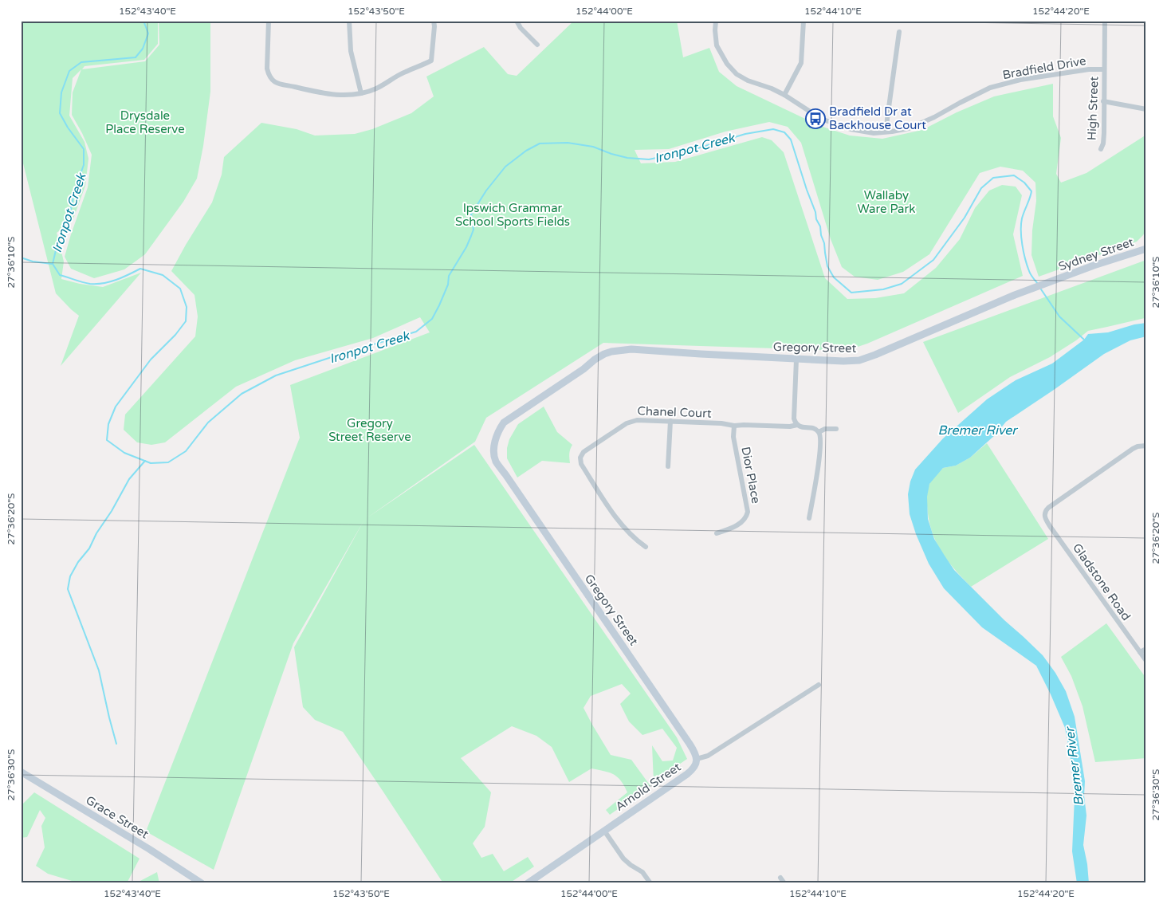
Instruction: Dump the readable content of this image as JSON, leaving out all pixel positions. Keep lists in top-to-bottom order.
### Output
{
  "streets": {
    "main road": [
      "Sydney Street",
      "Gregory Street",
      "Arnold Street",
      "Grace Street"
    ],
    "street": [
      "Bradfield Drive",
      "High Street",
      "Chanel Court",
      "Dior Place",
      "Gladstone Road"
    ]
  },
  "crossings": [
    ["Bradfield Drive", "High Street"],
    ["Sydney Street", "Gregory Street"],
    ["Gregory Street", "Arnold Street"],
    ["Chanel Court", "Dior Place"]
  ],
  "water": ["Ironpot Creek", "Bremer River"],
  "parks": [
    "Drysdale Place Reserve",
    "Wallaby Ware Park",
    "Ipswich Grammar School Sports Fields",
    "Gregory Street Reserve"
  ],
  "places": {
    "bus stop": ["Bradfield Dr at Backhouse Court"]
  },
  "coordinates": [
    "152°43'40\"E",
    "152°43'50\"E",
    "152°44'00\"E",
    "152°44'10\"E",
    "152°44'20\"E",
    "27°36'10\"S",
    "27°36'20\"S",
    "27°36'30\"S"
  ]
}
